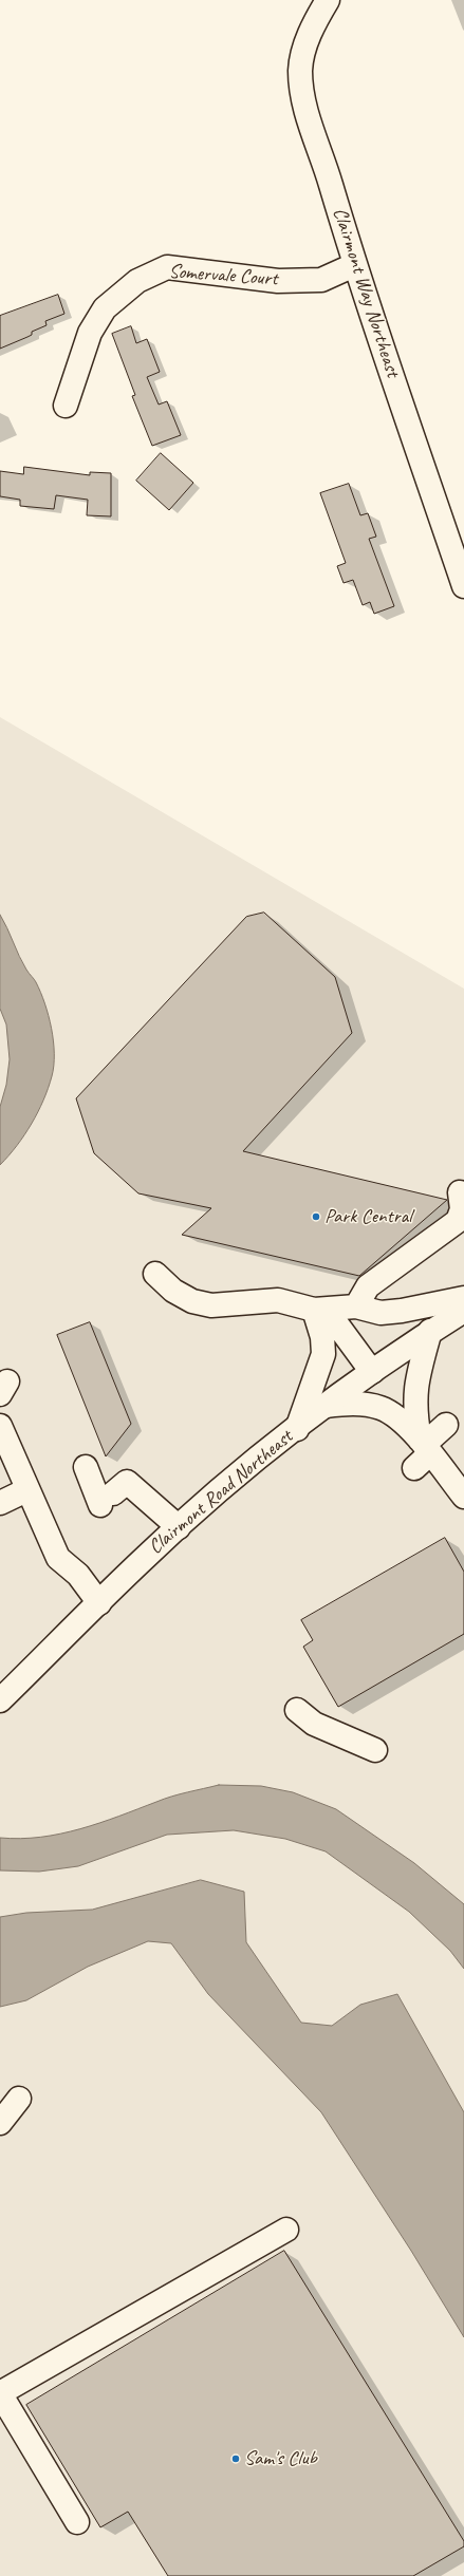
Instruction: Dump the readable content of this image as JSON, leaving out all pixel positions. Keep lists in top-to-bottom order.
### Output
{
  "streets": {
    "street": ["Somervale Court", "Clairmont Way Northeast", "Clairmont Road Northeast"]
  },
  "crossings": [
    ["Somervale Court", "Clairmont Way Northeast"]
  ],
  "places": ["Park Central", "Sam's Club"]
}
